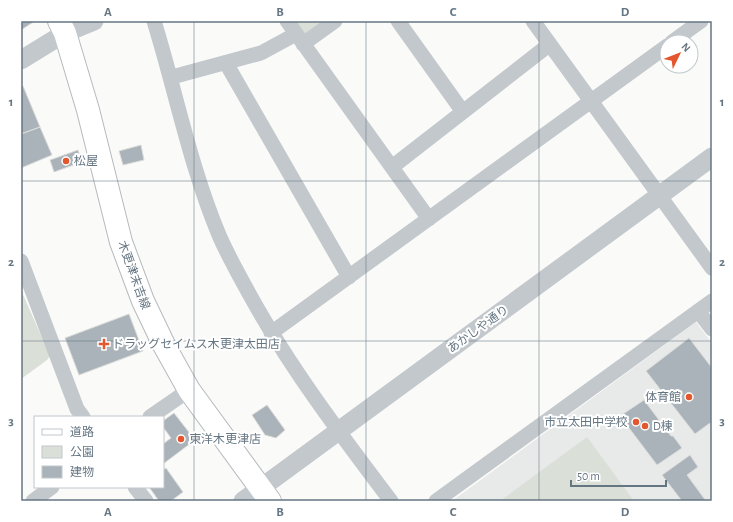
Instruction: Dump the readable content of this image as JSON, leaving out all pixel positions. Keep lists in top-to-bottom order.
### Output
{
  "streets": {
    "main road": ["木更津末吉線"],
    "street": ["あかしや通り"]
  },
  "crossings": [
    ["木更津末吉線", "あかしや通り"]
  ],
  "places": {
    "other": [
      "松屋",
      "体育館",
      "市立太田中学校",
      "D棟",
      "東洋木更津店"
    ],
    "health": ["ドラッグセイムス木更津太田店"]
  },
  "legend": ["道路", "公園", "建物"],
  "scale_bar": "50 m",
  "north": "top right",
  "grid": {
    "columns": [
      "A",
      "B",
      "C",
      "D"
    ],
    "rows": ["1", "2", "3"]
  }
}
